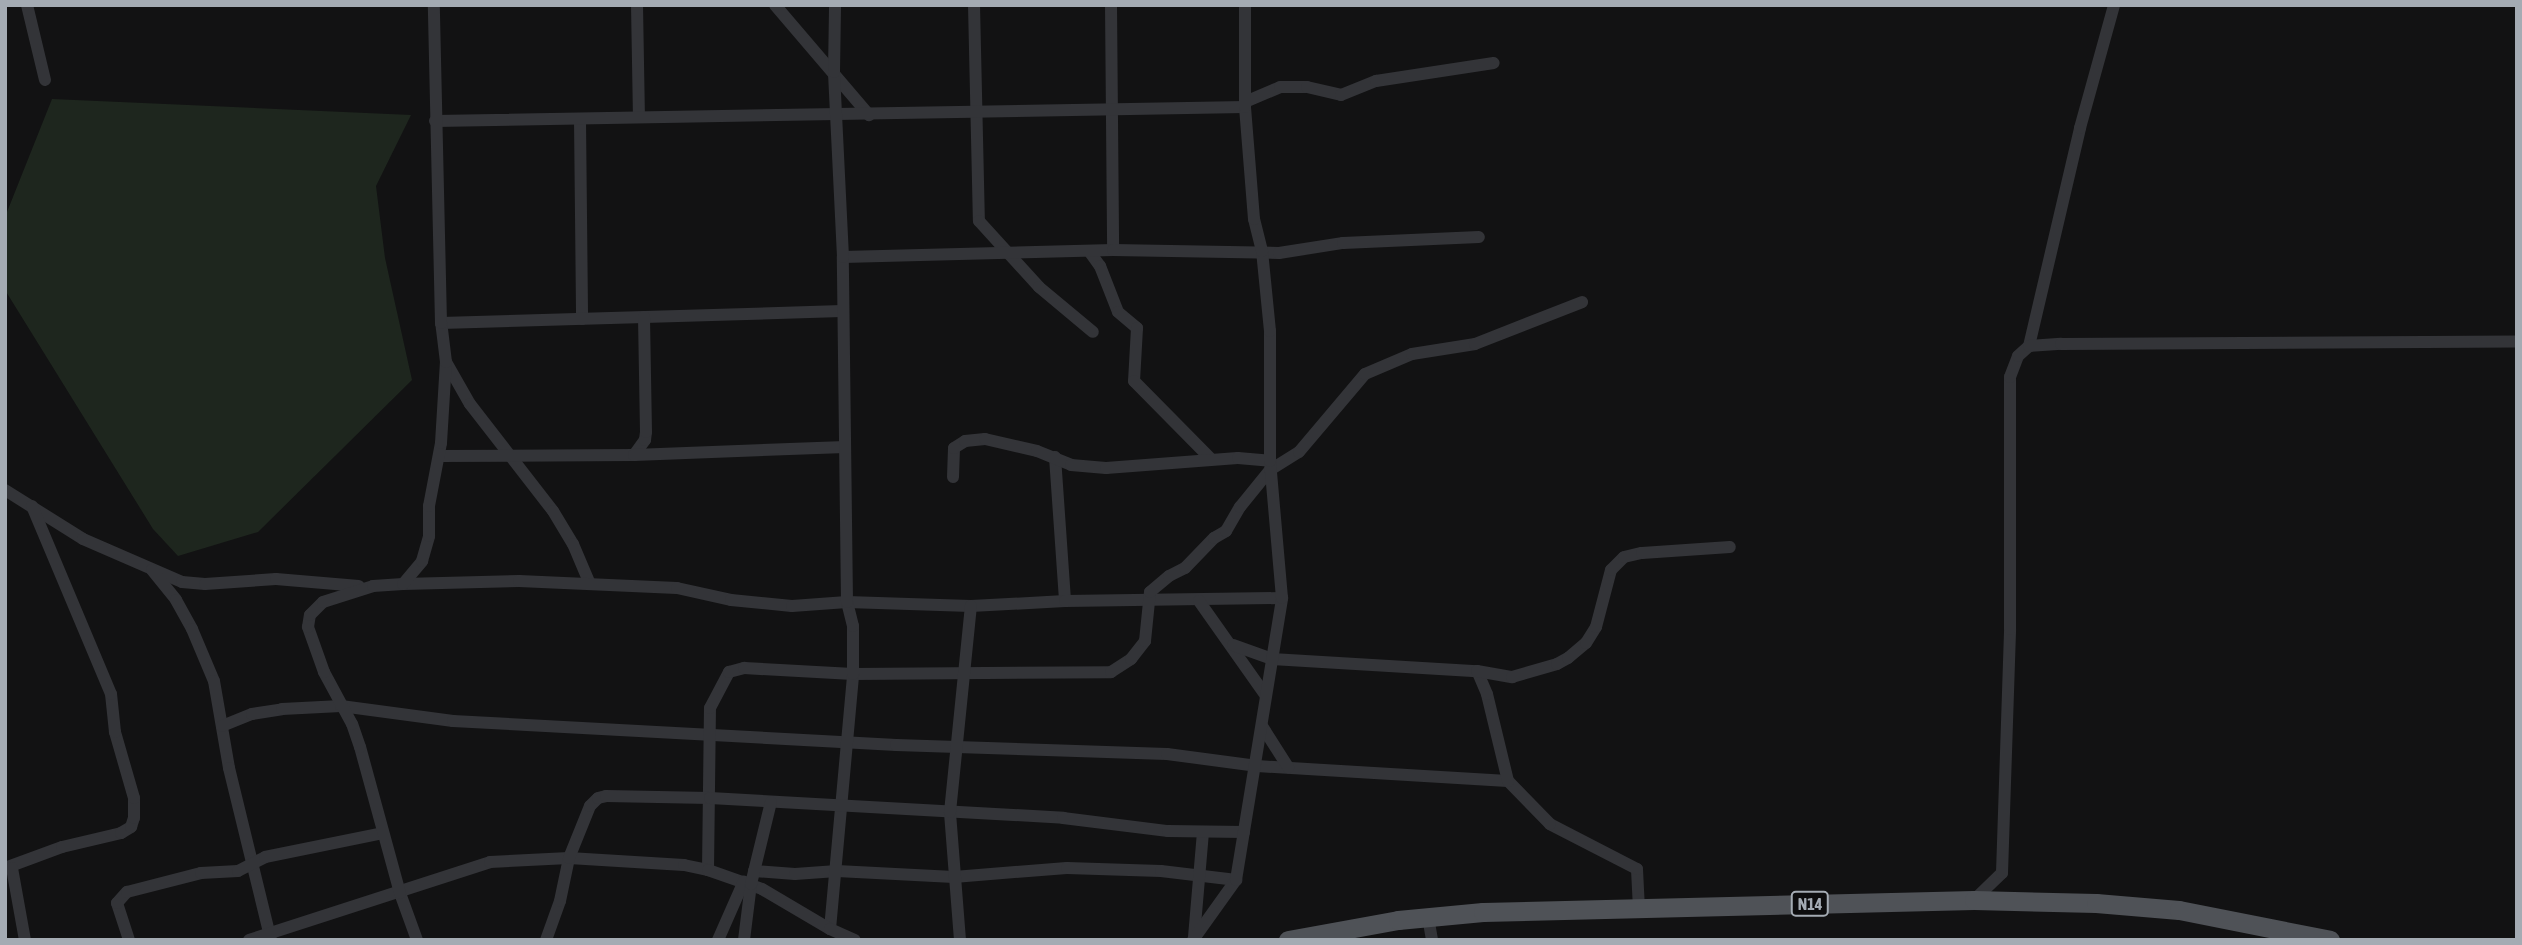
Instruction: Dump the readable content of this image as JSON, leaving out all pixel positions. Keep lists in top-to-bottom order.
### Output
{
  "streets": {
    "main road": ["N14"]
  }
}
